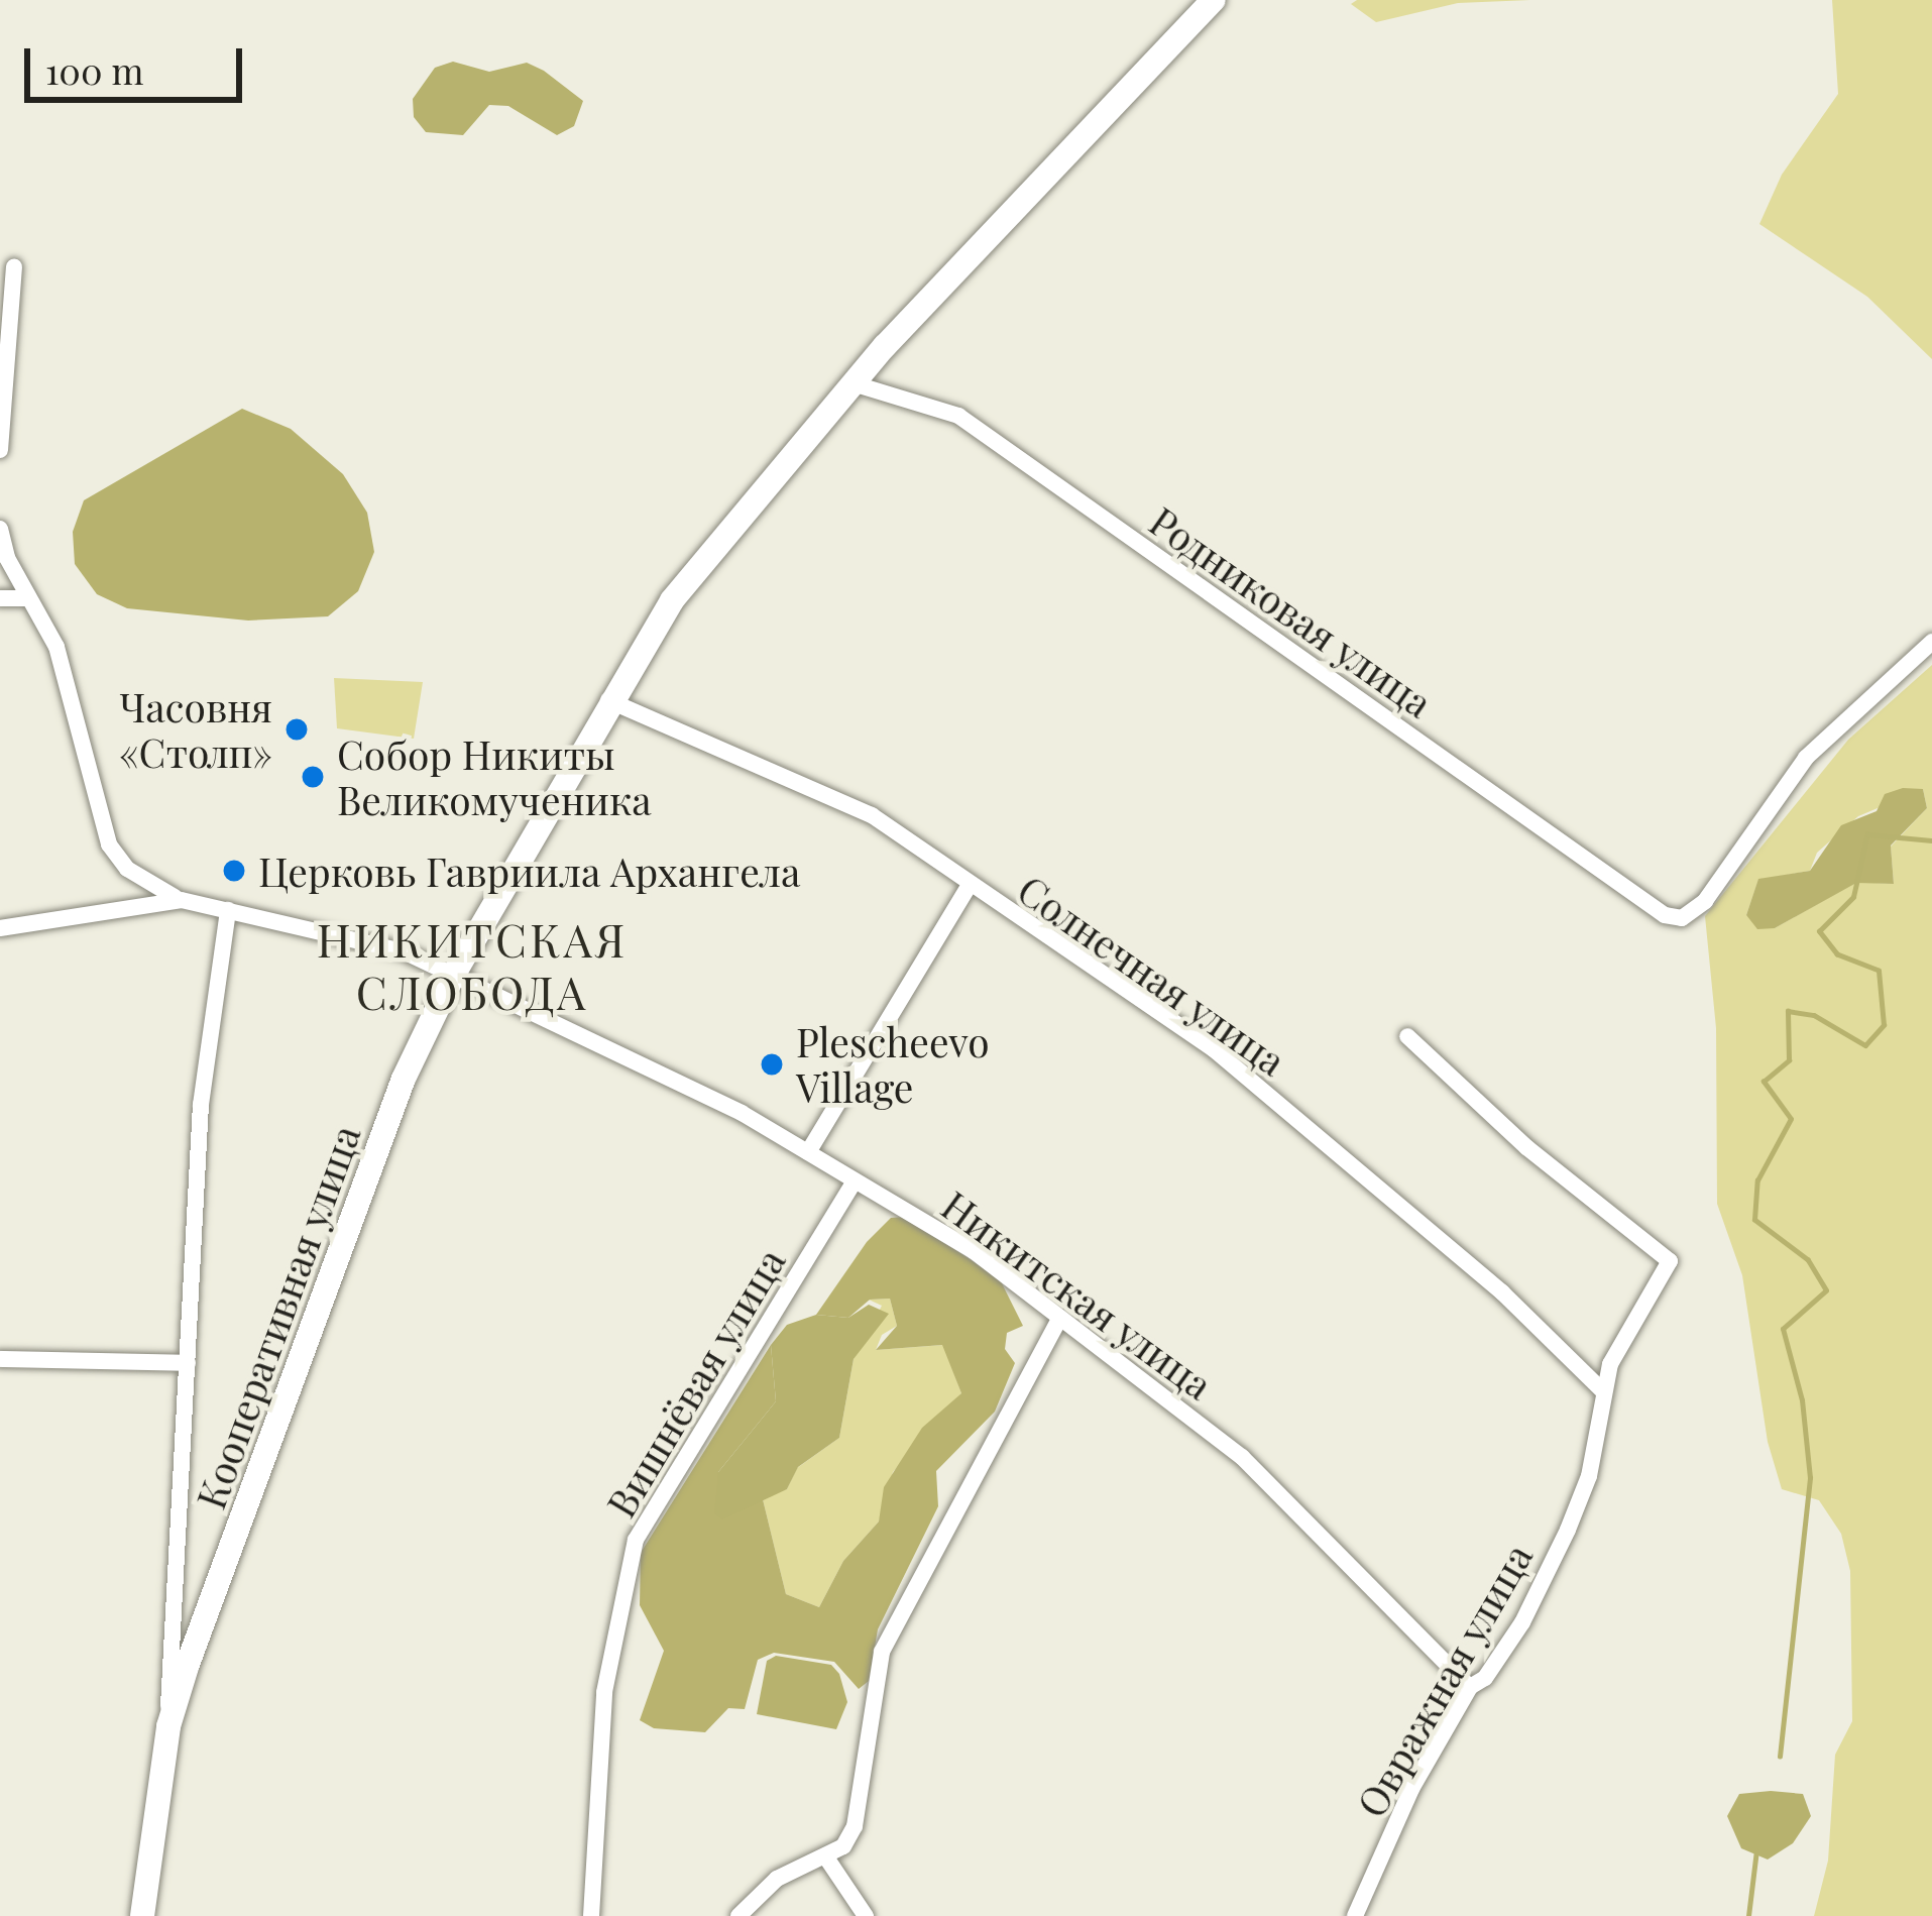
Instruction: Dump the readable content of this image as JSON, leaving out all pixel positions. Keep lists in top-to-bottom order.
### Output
{
  "streets": {
    "street": [
      "Родниковая улица",
      "Солнечная улица",
      "Никитская улица",
      "Кооперативная улица",
      "Вишнёвая улица",
      "Овражная улица"
    ]
  },
  "crossings": [
    ["Родниковая улица", "Кооперативная улица"],
    ["Солнечная улица", "Кооперативная улица"],
    ["Солнечная улица", "Овражная улица"],
    ["Никитская улица", "Кооперативная улица"],
    ["Никитская улица", "Вишнёвая улица"],
    ["Никитская улица", "Овражная улица"]
  ],
  "districts": ["НИКИТСКАЯ СЛОБОДА"],
  "places": [
    "Часовня «Столп»",
    "Собор Никиты Великомученика",
    "Церковь Гавриила Архангела",
    "Plescheevo Village"
  ],
  "scale_bar": "100 m"
}
